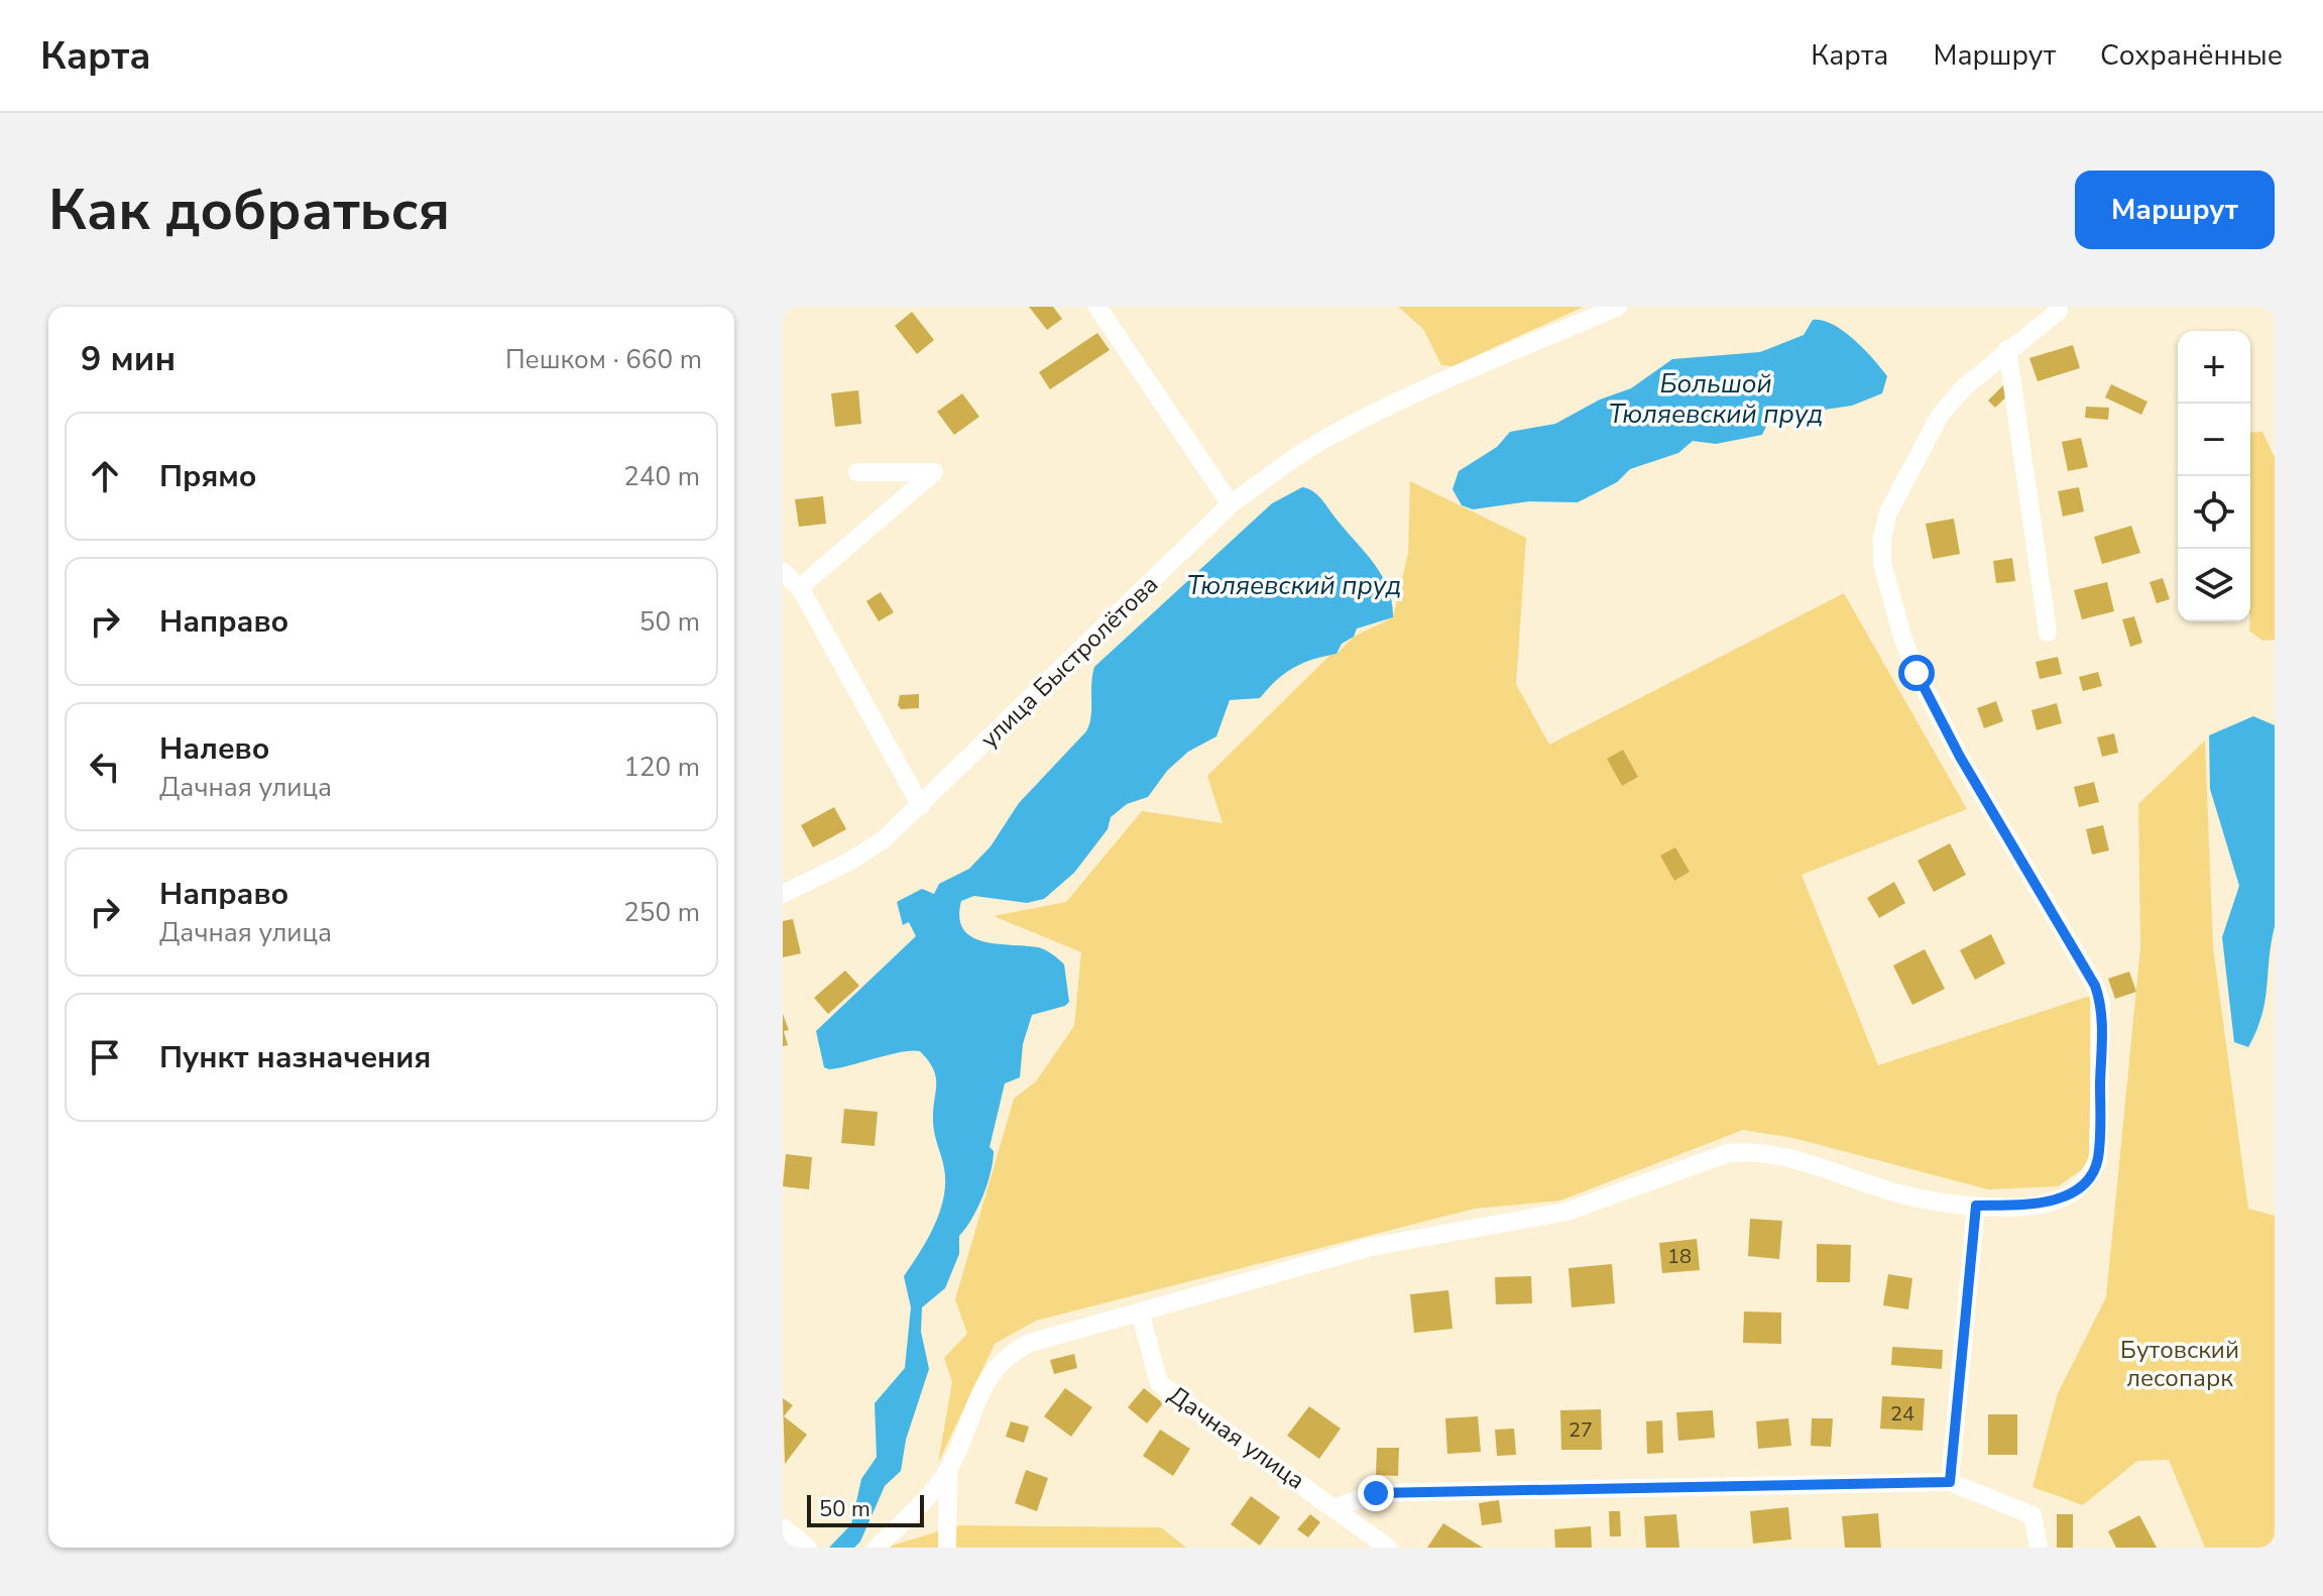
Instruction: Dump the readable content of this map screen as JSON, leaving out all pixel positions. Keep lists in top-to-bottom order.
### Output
{
  "streets": {
    "street": ["улица Быстролётова", "Дачная улица"]
  },
  "water": ["Большой Тюляевский пруд", "Тюляевский пруд"],
  "parks": ["Бутовский лесопарк"],
  "house_numbers": ["18", "24", "27"],
  "scale_bar": "50 m",
  "page": {
    "header": "Карта",
    "nav": ["Карта", "Маршрут", "Сохранённые"],
    "buttons": "Маршрут",
    "title": "Как добраться",
    "heading": ["9 мин", "Пешком · 660 m"],
    "map_buttons": ["+", "−"],
    "list": [
      ["Прямо", "240 m"],
      ["Направо", "50 m"],
      ["Налево", "Дачная улица", "120 m"],
      ["Направо", "Дачная улица", "250 m"],
      "Пункт назначения"
    ],
    "scale": "50 m"
  }
}
